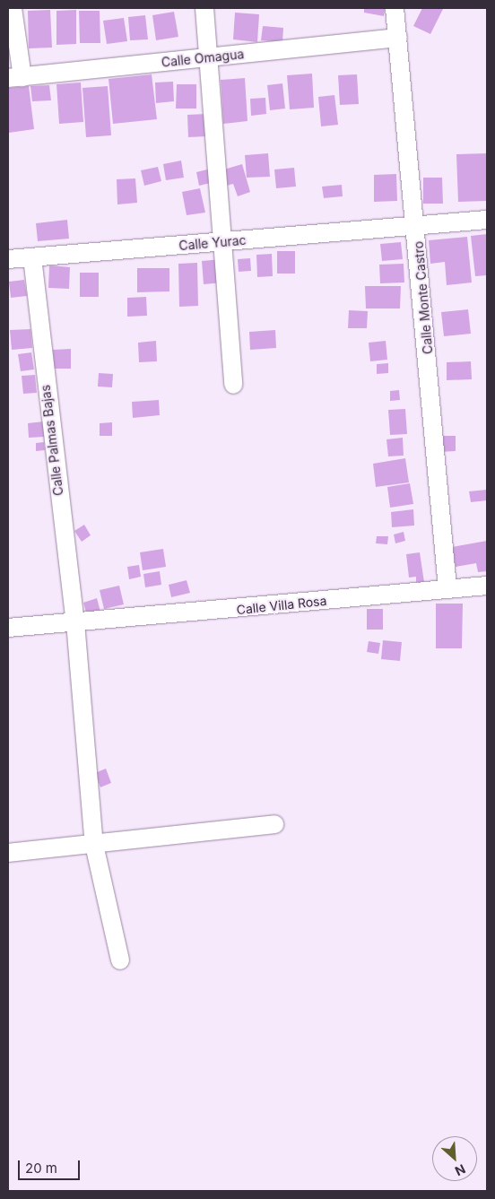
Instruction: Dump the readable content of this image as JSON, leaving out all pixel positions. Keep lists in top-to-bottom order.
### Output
{
  "streets": {
    "street": [
      "Calle Omagua",
      "Calle Yurac",
      "Calle Monte Castro",
      "Calle Palmas Bajas",
      "Calle Villa Rosa"
    ]
  },
  "crossings": [
    ["Calle Omagua", "Calle Monte Castro"],
    ["Calle Yurac", "Calle Monte Castro"],
    ["Calle Yurac", "Calle Palmas Bajas"],
    ["Calle Monte Castro", "Calle Villa Rosa"],
    ["Calle Palmas Bajas", "Calle Villa Rosa"]
  ],
  "scale_bar": "20 m",
  "north": "bottom right"
}
